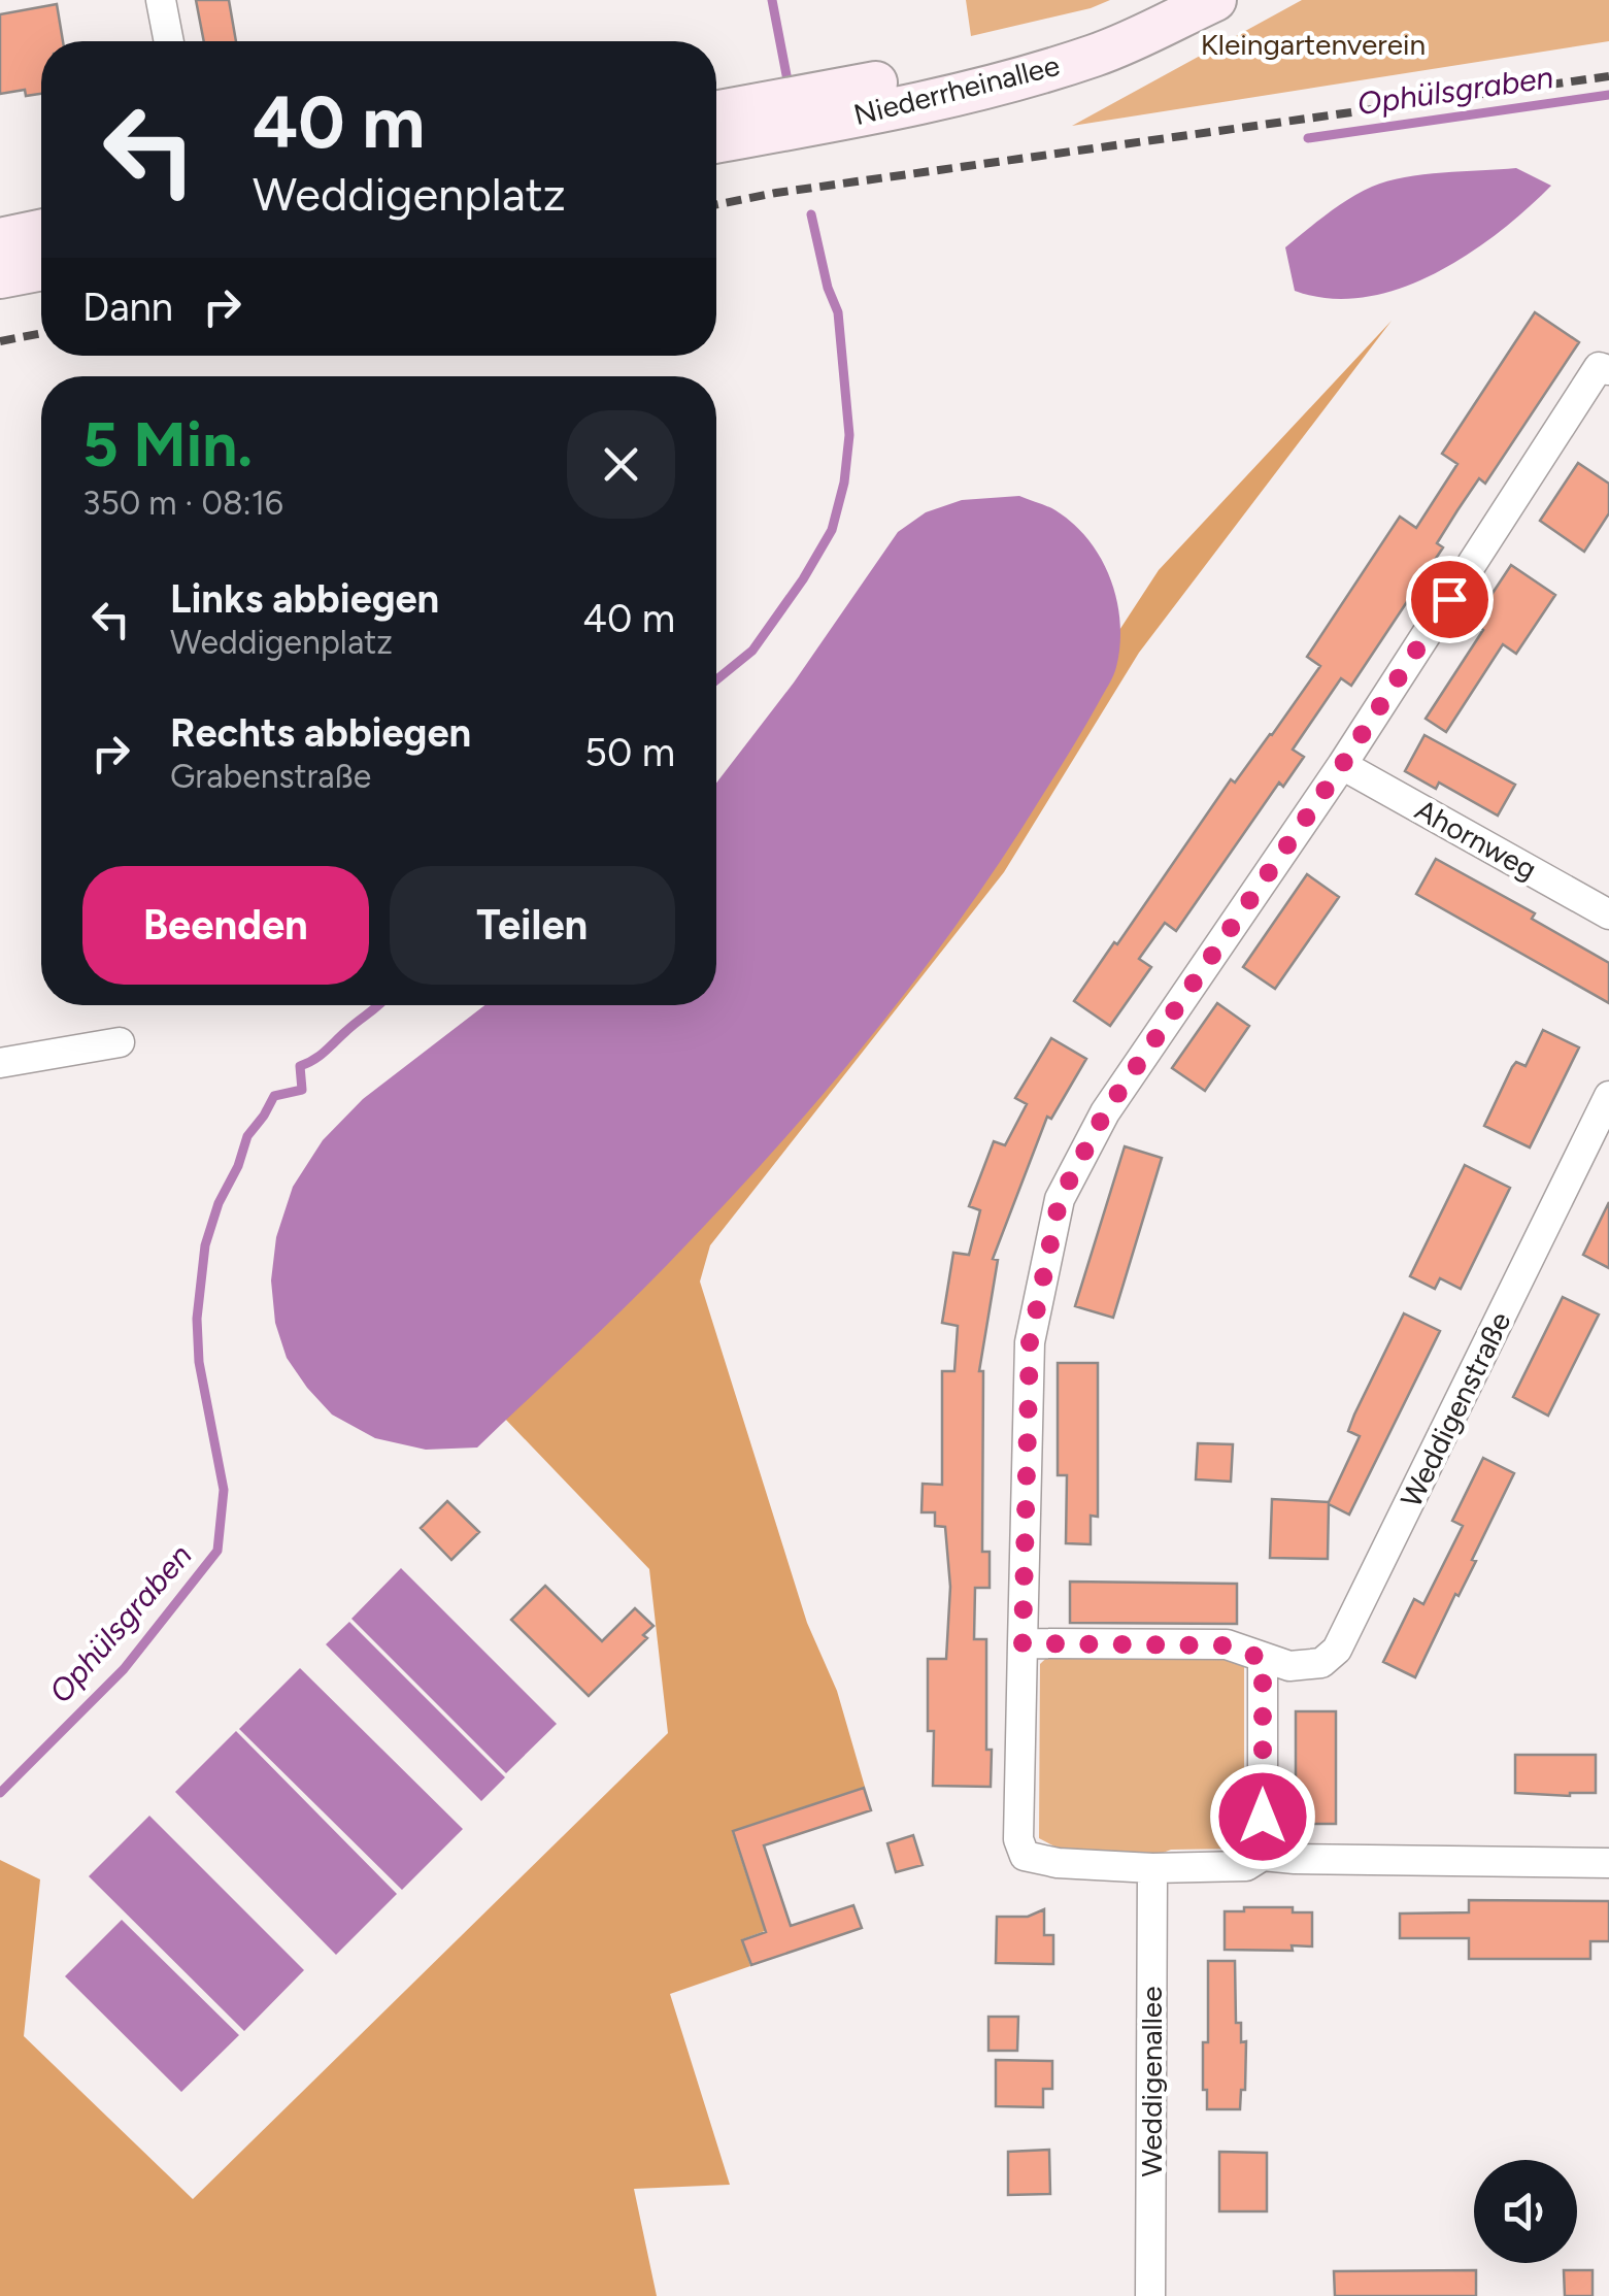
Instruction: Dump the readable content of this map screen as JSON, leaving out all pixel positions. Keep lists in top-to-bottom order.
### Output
{
  "streets": {
    "main road": ["Niederrheinallee"],
    "street": ["Ahornweg", "Weddigenstraße", "Weddigenallee"]
  },
  "water": ["Ophülsgraben"],
  "parks": ["Kleingartenverein"],
  "page": {
    "turn": ["40 m", "Weddigenplatz"],
    "then": "Dann",
    "heading": ["5 Min.", "350 m · 08:16"],
    "list": [
      {
        "name": "Links abbiegen",
        "note": "Weddigenplatz",
        "value": "40 m"
      },
      {
        "name": "Rechts abbiegen",
        "note": "Grabenstraße",
        "value": "50 m"
      }
    ],
    "buttons": ["Beenden", "Teilen"]
  }
}
